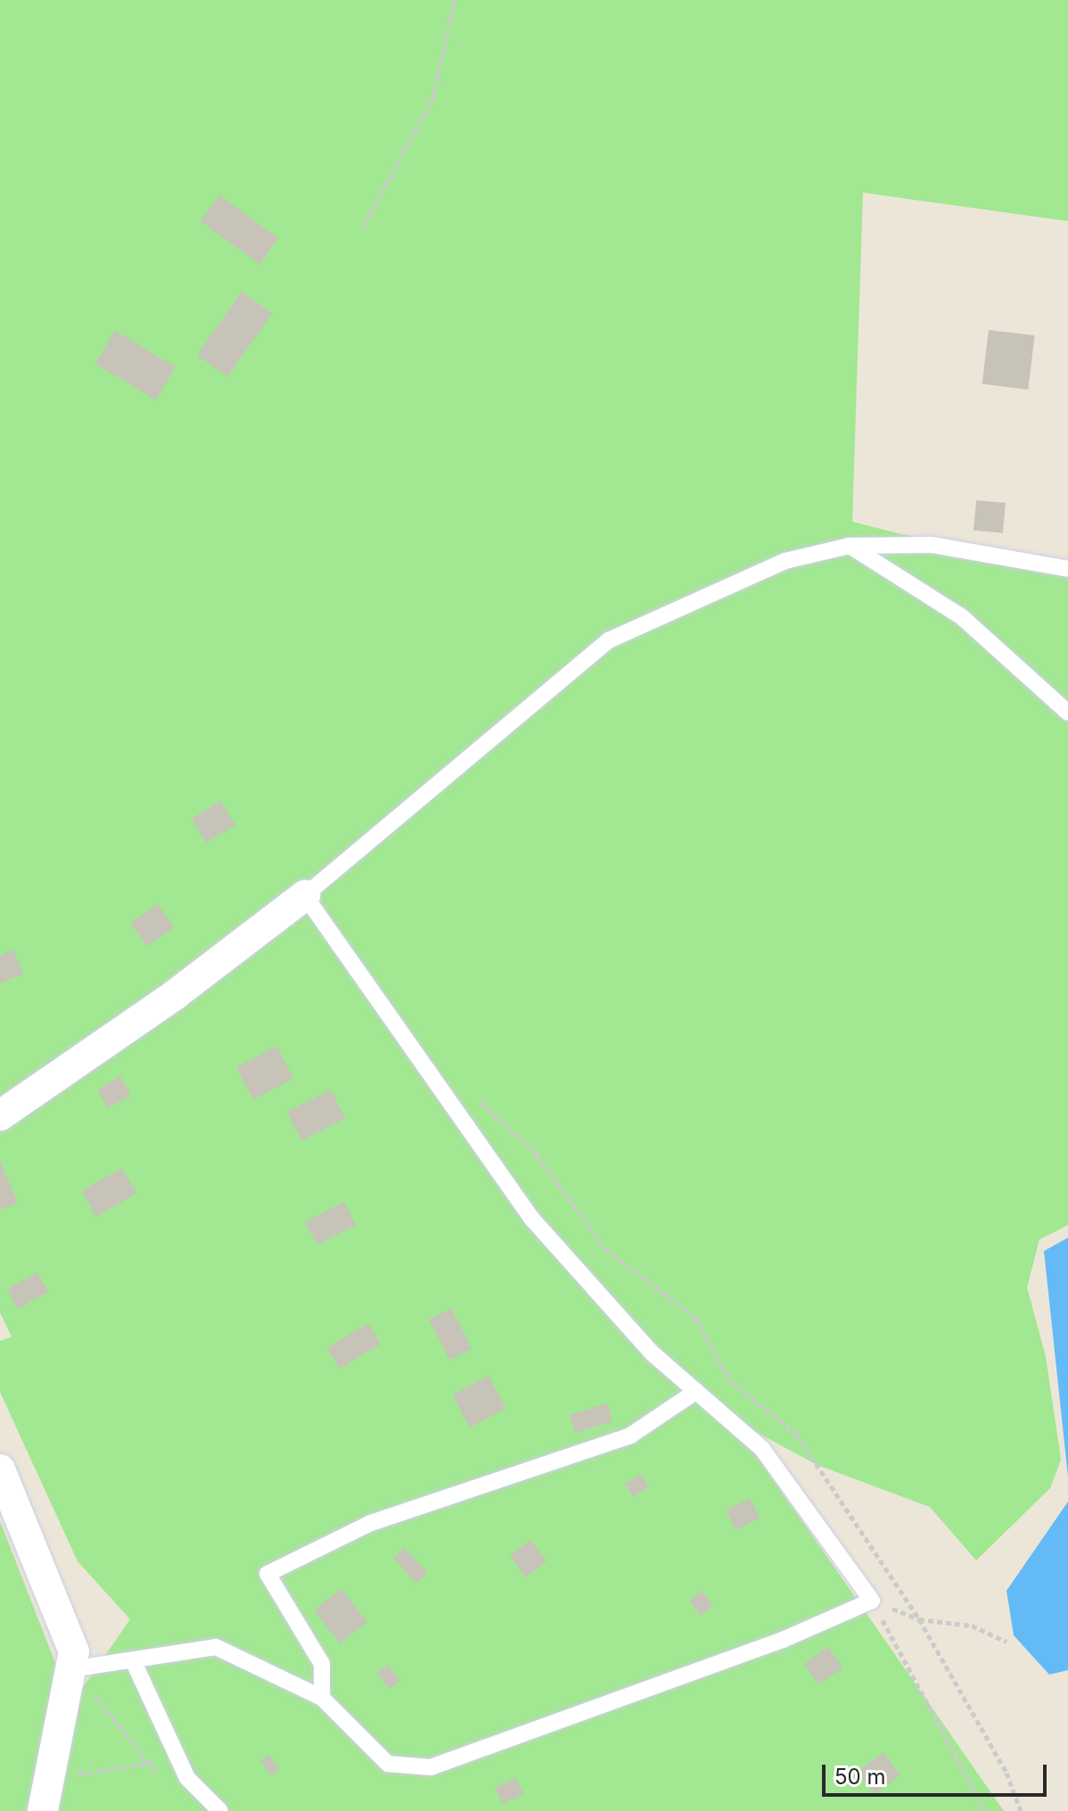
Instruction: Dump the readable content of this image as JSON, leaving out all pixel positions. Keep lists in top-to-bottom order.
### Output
{
  "scale_bar": "50 m"
}
